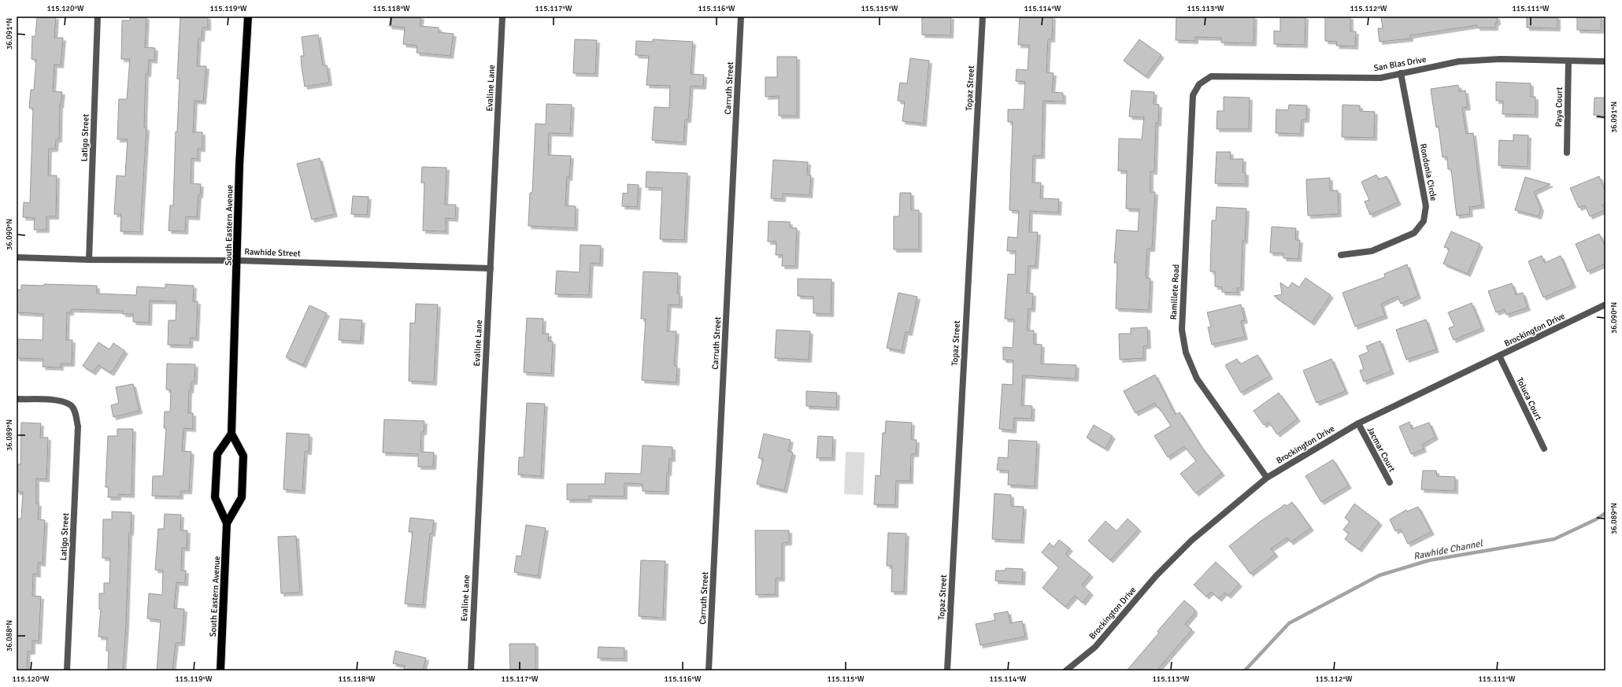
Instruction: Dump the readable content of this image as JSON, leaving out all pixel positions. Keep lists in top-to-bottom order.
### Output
{
  "streets": {
    "main road": ["South Eastern Avenue"],
    "street": [
      "San Blas Drive",
      "Evaline Lane",
      "Carruth Street",
      "Topaz Street",
      "Paya Court",
      "Latigo Street",
      "Rondonia Circle",
      "Rawhide Street",
      "Ramillete Road",
      "Brockington Drive",
      "Toluca Court",
      "Jacmar Court"
    ]
  },
  "crossings": [
    ["San Blas Drive", "Paya Court"],
    ["San Blas Drive", "Rondonia Circle"],
    ["San Blas Drive", "Ramillete Road"],
    ["Evaline Lane", "Rawhide Street"],
    ["Latigo Street", "Rawhide Street"],
    ["South Eastern Avenue", "Rawhide Street"],
    ["Ramillete Road", "Brockington Drive"],
    ["Brockington Drive", "Toluca Court"],
    ["Brockington Drive", "Jacmar Court"]
  ],
  "water": ["Rawhide Channel"],
  "coordinates": [
    "115.120°W",
    "115.119°W",
    "115.118°W",
    "115.117°W",
    "115.116°W",
    "115.115°W",
    "115.114°W",
    "115.113°W",
    "115.112°W",
    "115.111°W",
    "36.091°N",
    "36.090°N",
    "36.089°N",
    "36.088°N"
  ]
}
